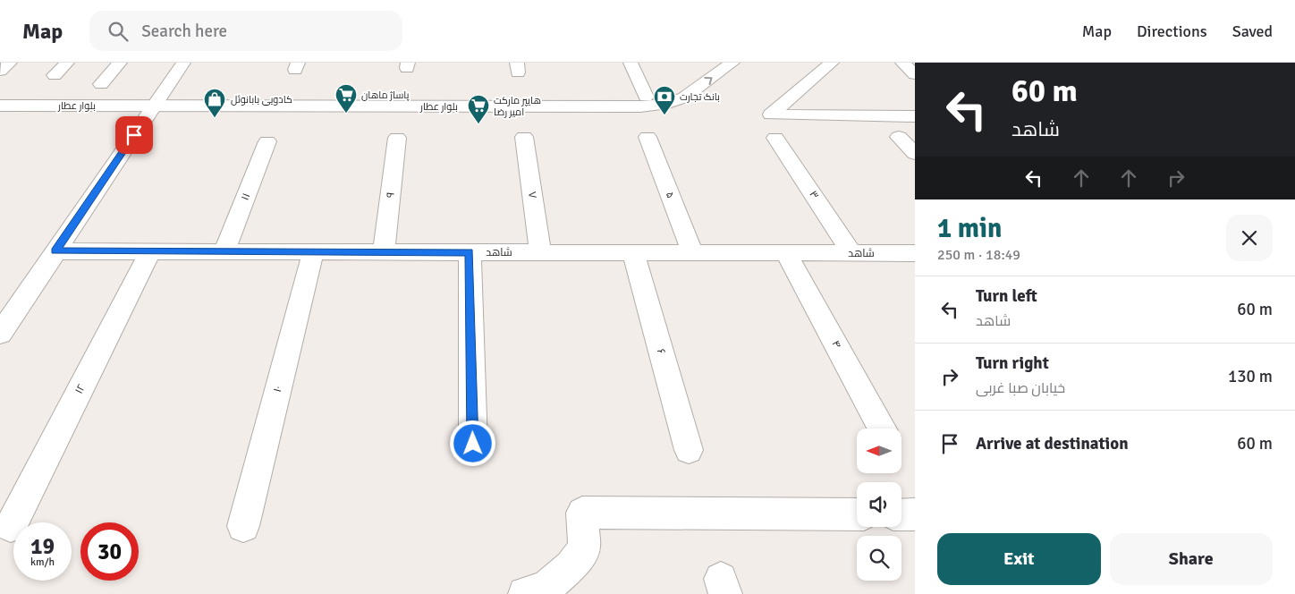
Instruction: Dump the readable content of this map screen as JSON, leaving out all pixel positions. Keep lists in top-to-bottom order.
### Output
{
  "streets": {
    "street": [
      "بلوار عطار",
      "۹",
      "۷",
      "۵",
      "۳",
      "۱۱",
      "شاهد",
      "۴",
      "۶",
      "۱۲",
      "۱۰"
    ]
  },
  "crossings": [
    ["۹", "شاهد"],
    ["۷", "شاهد"],
    ["۵", "شاهد"],
    ["۳", "شاهد"],
    ["۱۱", "شاهد"],
    ["شاهد", "۴"],
    ["شاهد", "۶"],
    ["شاهد", "۱۲"],
    ["شاهد", "۱۰"]
  ],
  "places": {
    "supermarket": ["پاساژ ماهان", "هایپر مارکت امیر رضا"],
    "bank": ["بانک تجارت"],
    "shop": ["کادویی بابانوئل"]
  },
  "north": "left",
  "page": {
    "header": "Map",
    "search": "Search here",
    "nav": ["Map", "Directions", "Saved"],
    "turn": ["60 m", "شاهد"],
    "heading": ["1 min", "250 m · 18:49"],
    "list": [
      {
        "name": "Turn left",
        "note": "شاهد",
        "value": "60 m"
      },
      {
        "name": "Turn right",
        "note": "خیابان صبا غربی",
        "value": "130 m"
      },
      {
        "name": "Arrive at destination",
        "value": "60 m"
      }
    ],
    "speed": "19 km/h",
    "limit": "30",
    "buttons": ["Exit", "Share"]
  }
}
